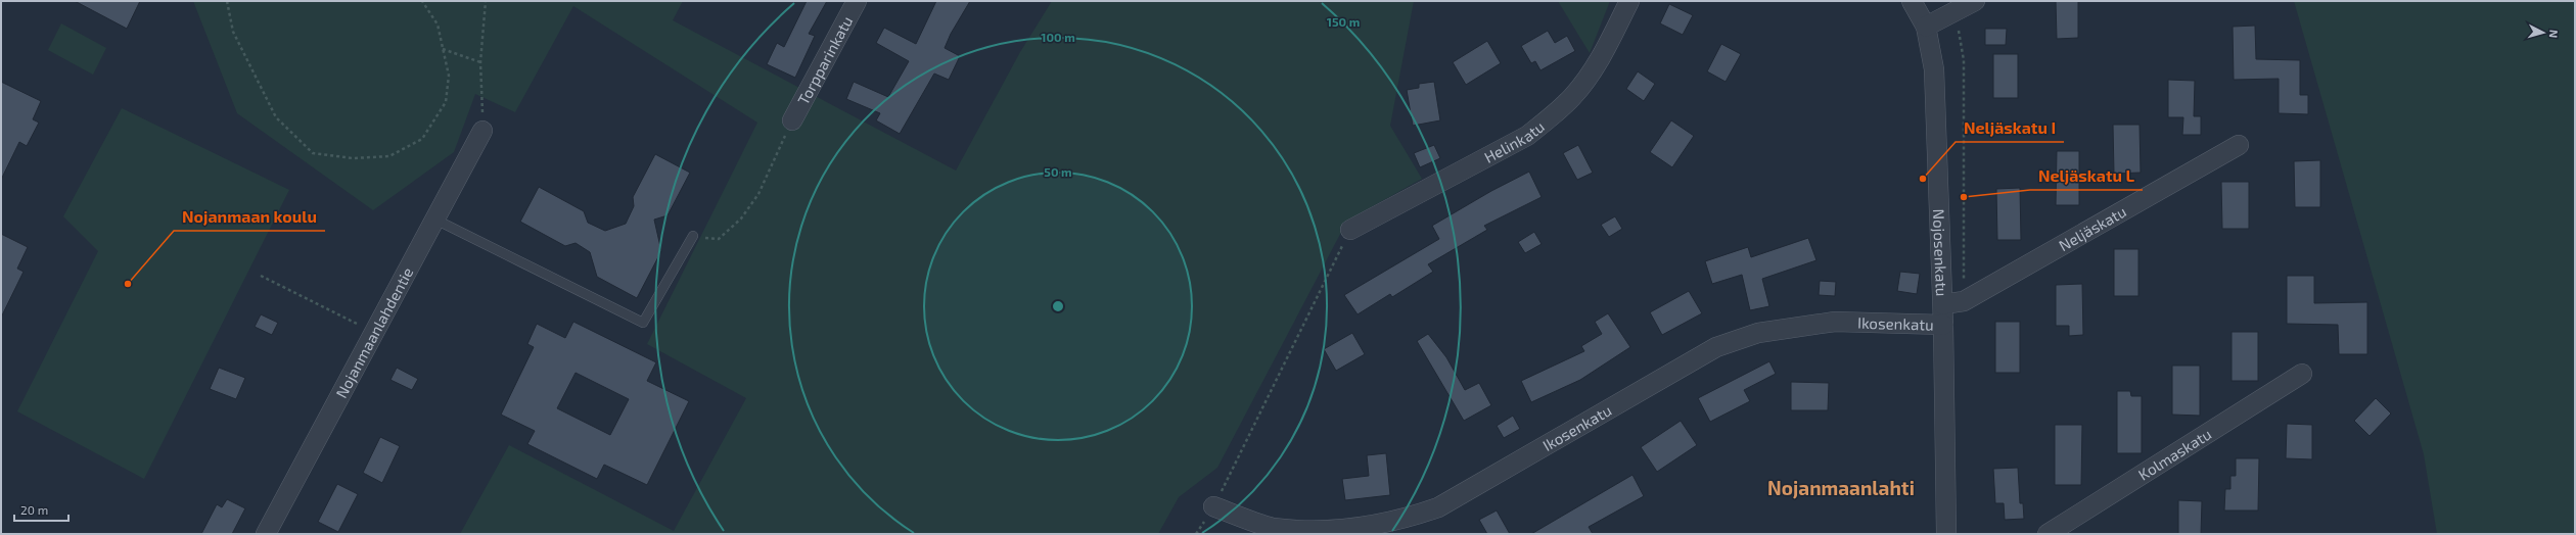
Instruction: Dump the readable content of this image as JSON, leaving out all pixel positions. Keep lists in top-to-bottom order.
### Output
{
  "streets": {
    "street": [
      "Torpparinkatu",
      "Helinkatu",
      "Neljäskatu",
      "Nojosenkatu",
      "Ikosenkatu",
      "Nojanmaanlahdentie",
      "Kolmaskatu"
    ]
  },
  "crossings": [
    ["Neljäskatu", "Nojosenkatu"],
    ["Nojosenkatu", "Ikosenkatu"]
  ],
  "districts": ["Nojanmaanlahti"],
  "places": ["Neljäskatu I", "Neljäskatu L", "Nojanmaan koulu"],
  "scale_bar": "20 m",
  "north": "right",
  "rings": ["150 m", "100 m", "50 m"]
}
